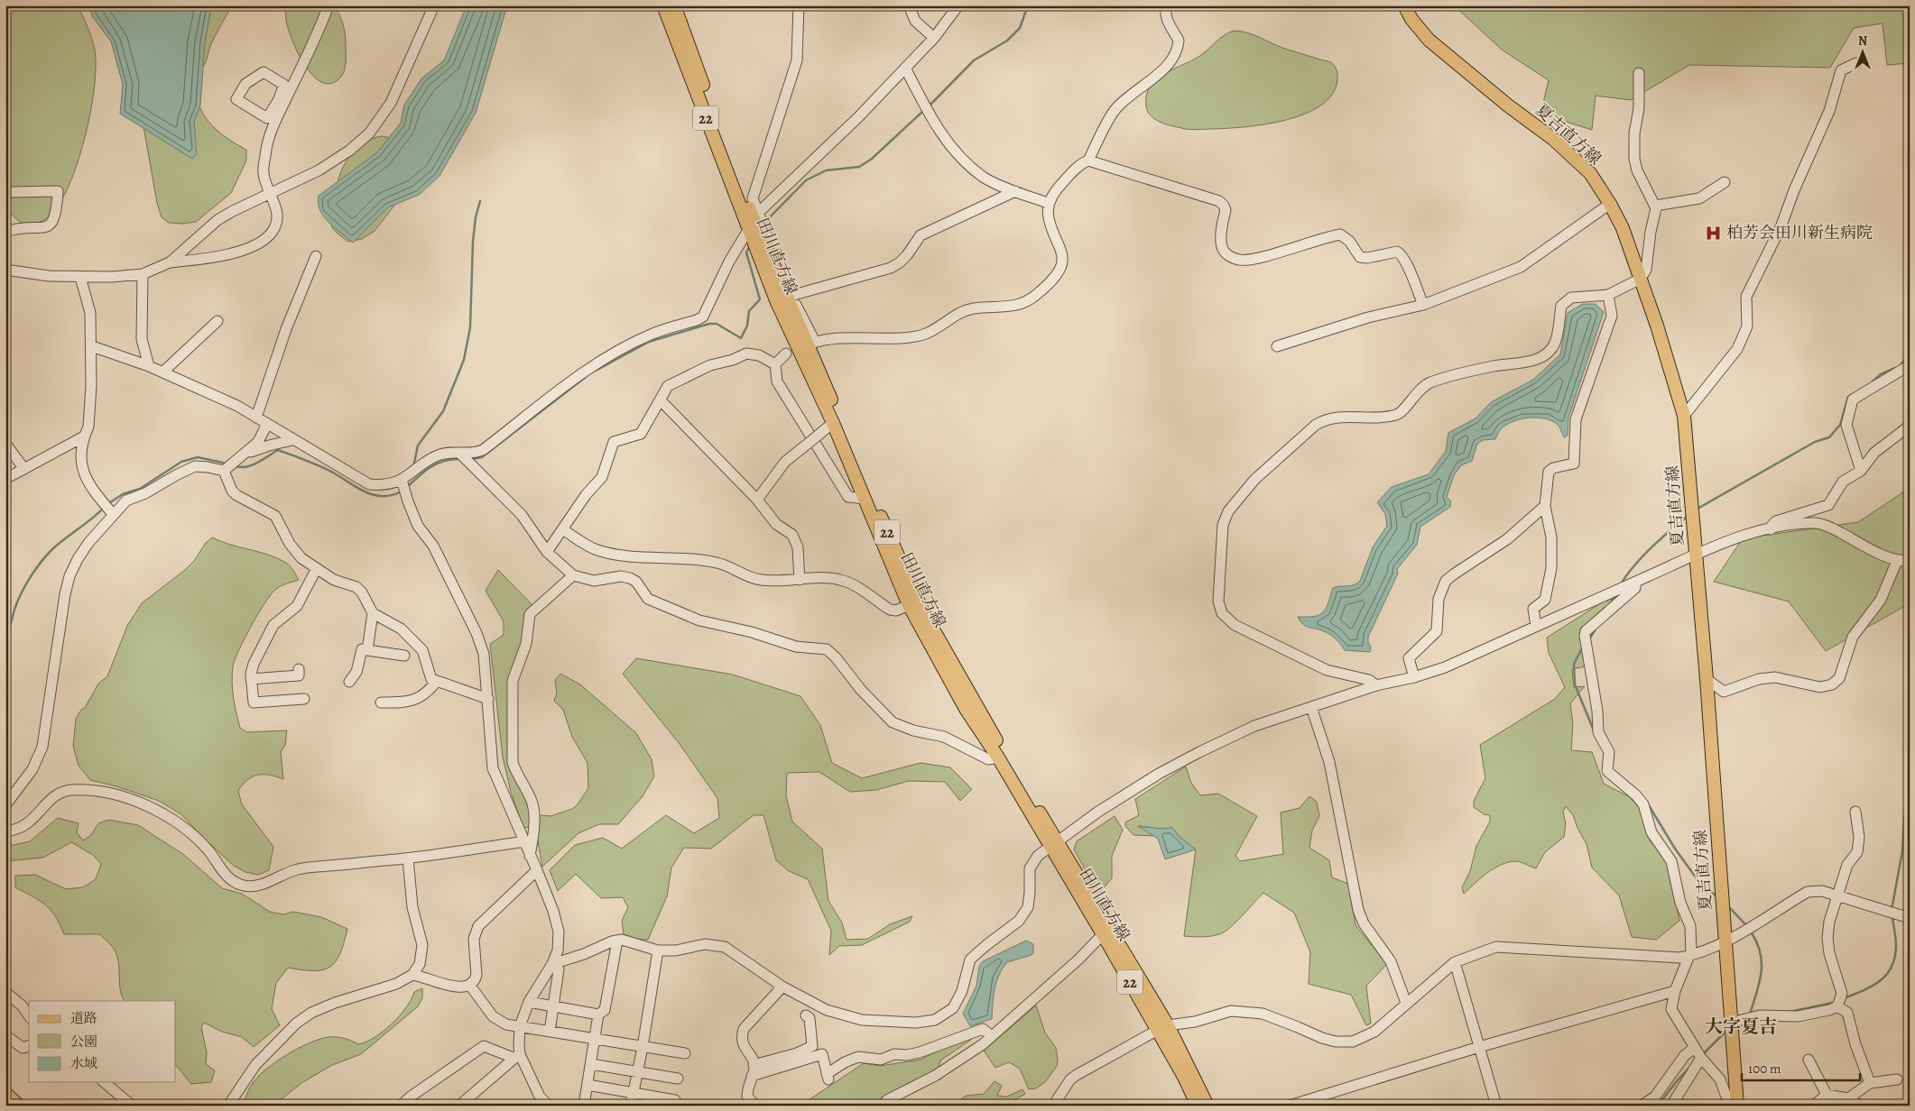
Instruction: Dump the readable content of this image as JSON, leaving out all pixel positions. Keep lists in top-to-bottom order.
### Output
{
  "streets": {
    "main road": ["22", "夏吉直方線", "田川直方線"]
  },
  "districts": ["大字夏吉"],
  "places": {
    "hospital": ["柏芳会田川新生病院"]
  },
  "legend": ["道路", "公園", "水域"],
  "scale_bar": "100 m",
  "north": "top"
}
